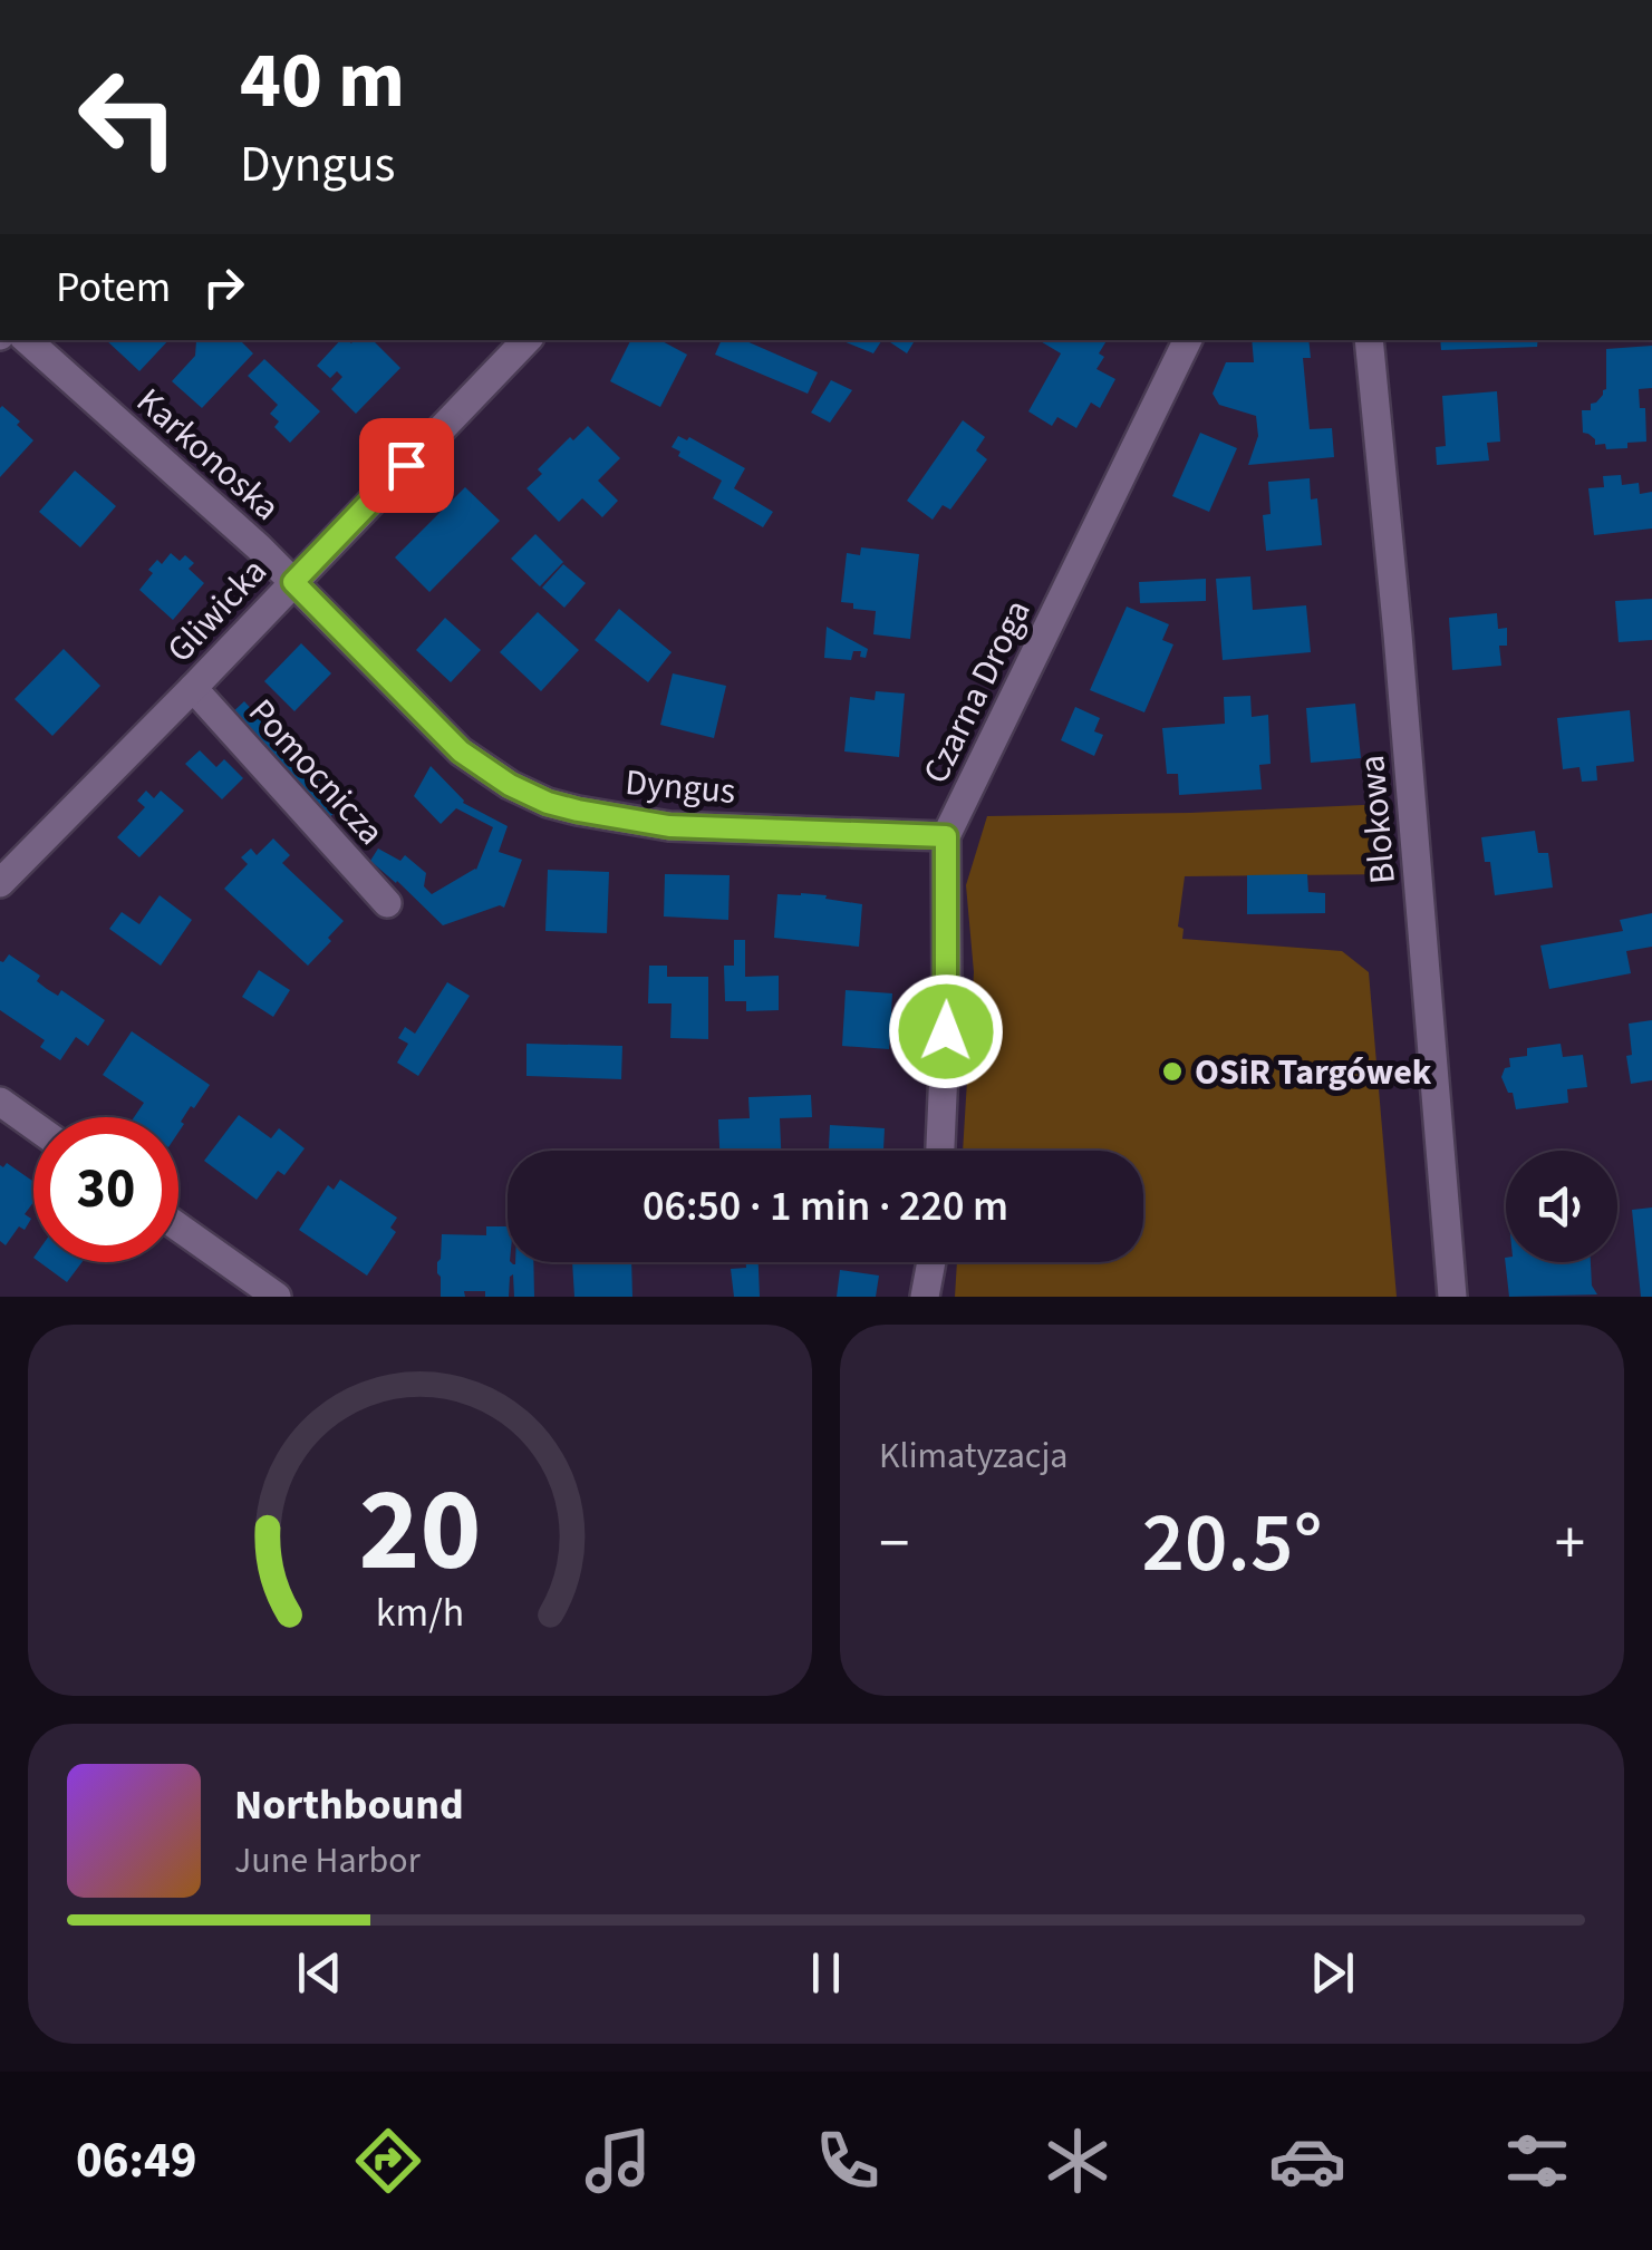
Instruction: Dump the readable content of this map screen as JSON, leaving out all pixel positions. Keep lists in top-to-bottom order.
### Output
{
  "streets": {
    "street": [
      "Karkonoska",
      "Gliwicka",
      "Czarna Droga",
      "Pomocnicza",
      "Dyngus",
      "Blokowa"
    ]
  },
  "crossings": [
    ["Karkonoska", "Gliwicka"],
    ["Karkonoska", "Dyngus"],
    ["Gliwicka", "Pomocnicza"],
    ["Gliwicka", "Dyngus"],
    ["Czarna Droga", "Dyngus"]
  ],
  "places": ["OSiR Targówek"],
  "page": {
    "turn": ["40 m", "Dyngus"],
    "then": "Potem",
    "limit": "30",
    "trip": "06:50 · 1 min · 220 m",
    "tile": "Klimatyzacja",
    "heat": ["−", "20.5°", "+"],
    "song": ["Northbound", "June Harbor"],
    "tabs": "06:49",
    "gauge": ["20", "km/h"]
  }
}
